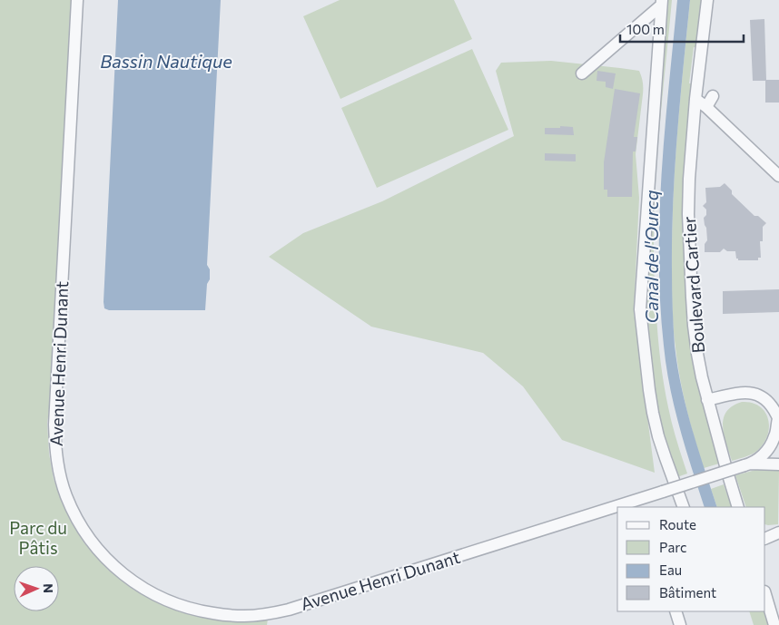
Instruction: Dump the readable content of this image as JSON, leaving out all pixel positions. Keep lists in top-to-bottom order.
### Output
{
  "streets": {
    "street": ["Boulevard Cartier", "Avenue Henri Dunant"]
  },
  "water": ["Bassin Nautique", "Canal de l'Ourcq"],
  "parks": ["Parc du Pâtis"],
  "legend": [
    "Route",
    "Parc",
    "Eau",
    "Bâtiment"
  ],
  "scale_bar": "100 m",
  "north": "right"
}
